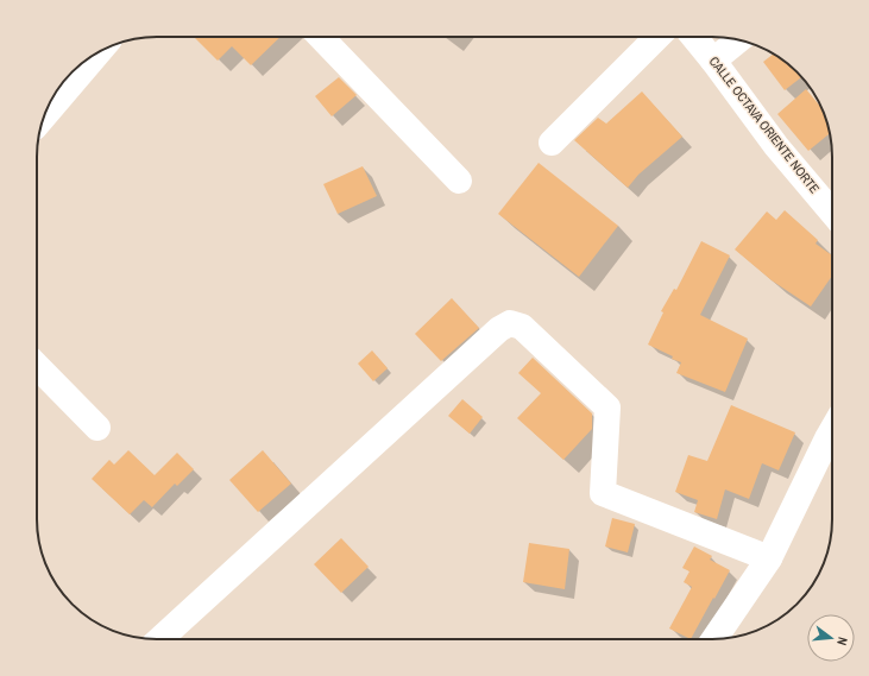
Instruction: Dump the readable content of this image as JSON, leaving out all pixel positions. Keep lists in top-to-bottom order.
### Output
{
  "streets": {
    "street": ["CALLE OCTAVA ORIENTE NORTE"]
  },
  "north": "right"
}
